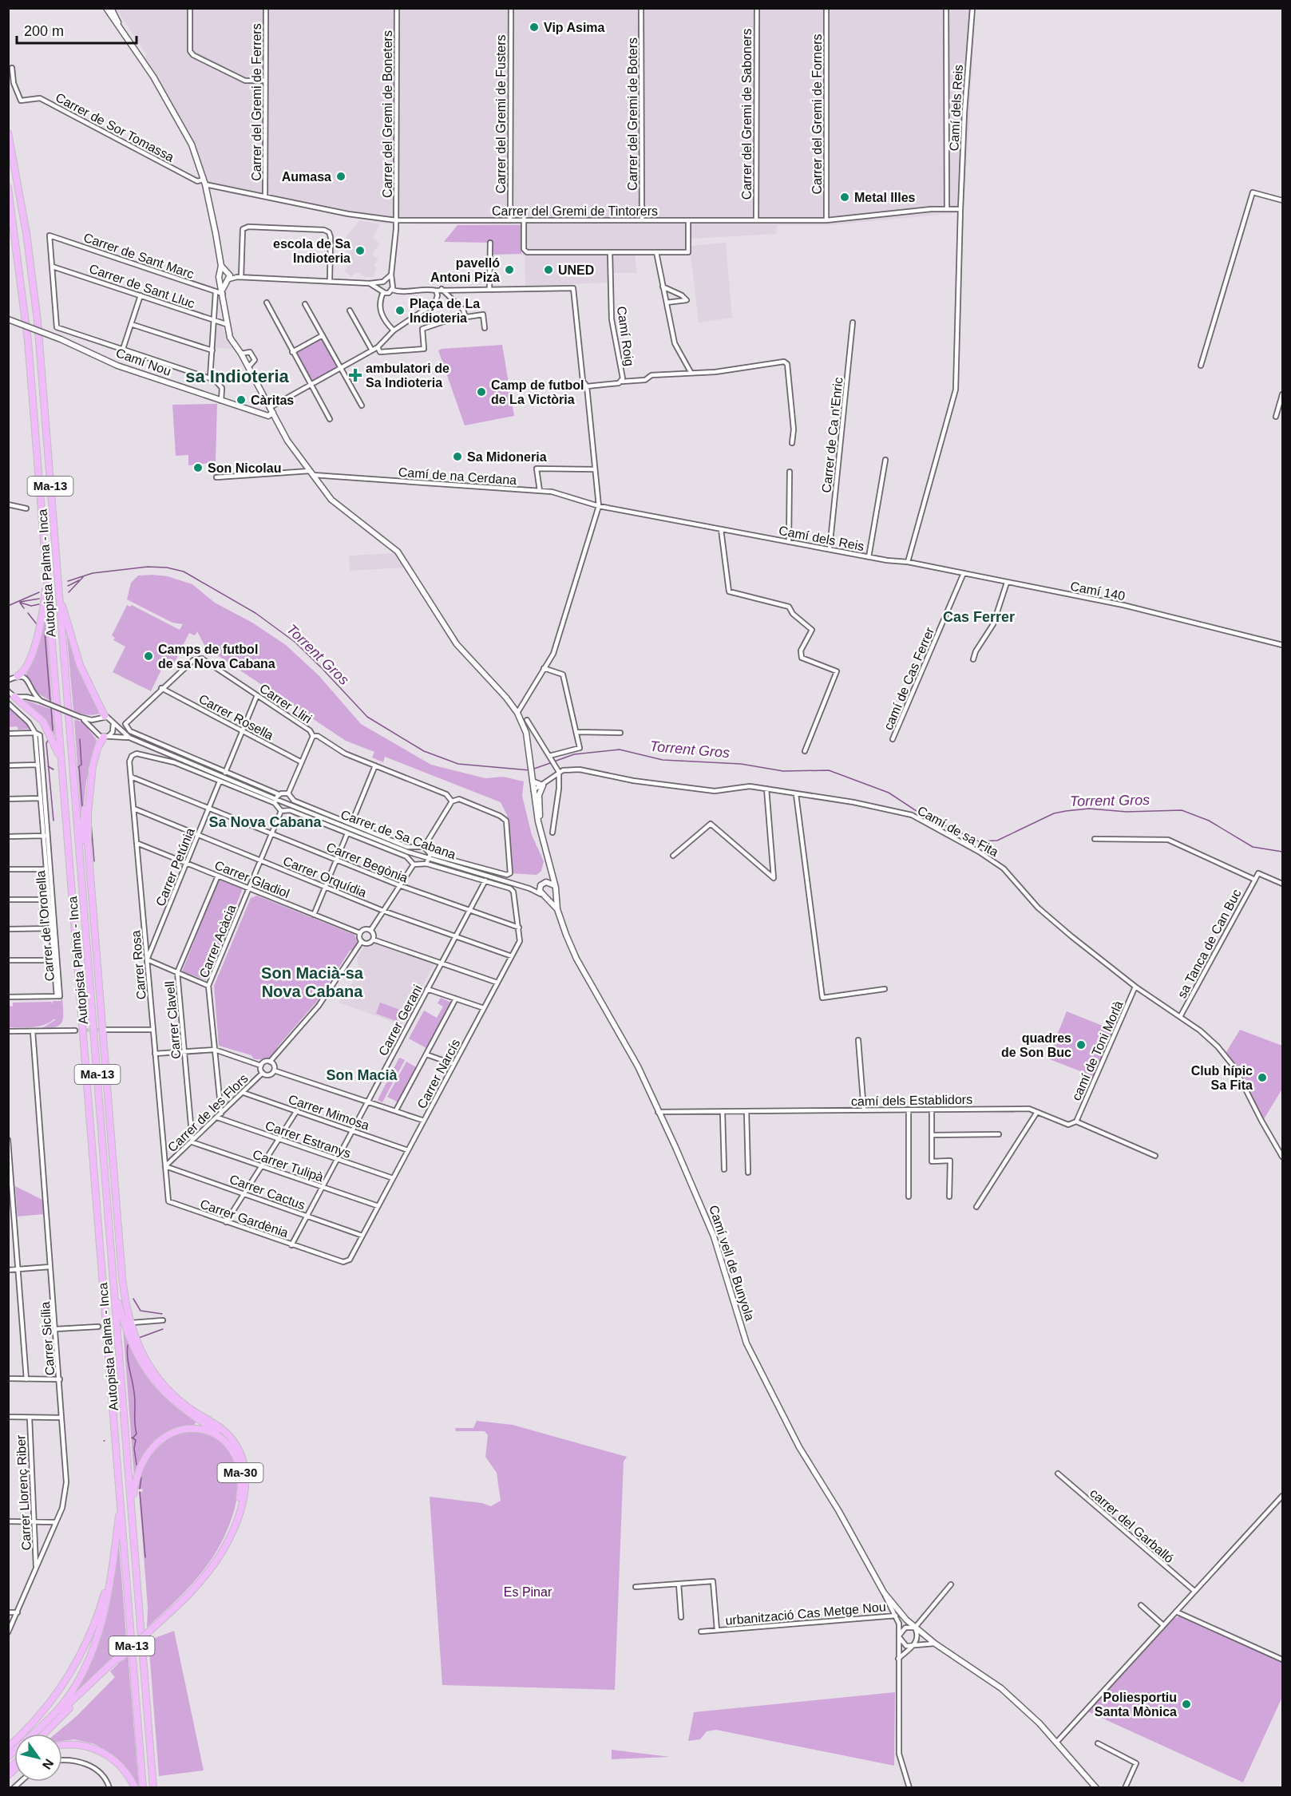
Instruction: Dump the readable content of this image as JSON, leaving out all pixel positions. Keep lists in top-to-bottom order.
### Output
{
  "streets": {
    "highway": ["Ma-13", "Autopista Palma - Inca", "Ma-30"],
    "street": [
      "Carrer del Gremi de Ferrers",
      "Camí dels Reis",
      "Carrer del Gremi de Boneters",
      "Carrer del Gremi de Fusters",
      "Carrer del Gremi de Boters",
      "Carrer del Gremi de Saboners",
      "Carrer del Gremi de Forners",
      "Carrer de Sor Tomassa",
      "Carrer del Gremi de Tintorers",
      "Carrer de Sant Marc",
      "Carrer de Sant Lluc",
      "Camí Roig",
      "Camí Nou",
      "Carrer de Ca n'Enric",
      "Camí de na Cerdana",
      "Camí 140",
      "camí de Cas Ferrer",
      "Carrer Lliri",
      "Carrer Rosella",
      "Camí de sa Fita",
      "Carrer de Sa Cabana",
      "Carrer Begònia",
      "Carrer Petúnia",
      "Carrer Orquídia",
      "Carrer Gladiol",
      "Carrer de l'Oronella",
      "Carrer Acàcia",
      "sa Tanca de Can Buc",
      "Carrer Rosa",
      "Carrer Clavell",
      "Carrer Gerani",
      "camí de Toni Morlà",
      "Carrer Narcís",
      "camí dels Establidors",
      "Carrer Mimosa",
      "Carrer de les Flors",
      "Carrer Estranys",
      "Carrer Tulipà",
      "Carrer Cactus",
      "Carrer Gardènia",
      "Camí vell de Bunyola",
      "Carrer Sicília",
      "Carrer Llorenç Riber",
      "carrer del Garballó",
      "urbanització Cas Metge Nou"
    ]
  },
  "crossings": [
    ["Carrer del Gremi de Ferrers", "Carrer del Gremi de Tintorers"],
    ["Camí dels Reis", "Carrer de Ca n'Enric"],
    ["Camí dels Reis", "Camí de na Cerdana"],
    ["Camí dels Reis", "Camí 140"],
    ["Carrer del Gremi de Boneters", "Carrer del Gremi de Tintorers"],
    ["Carrer del Gremi de Fusters", "Carrer del Gremi de Tintorers"],
    ["Carrer del Gremi de Boters", "Carrer del Gremi de Tintorers"],
    ["Carrer del Gremi de Saboners", "Carrer del Gremi de Tintorers"],
    ["Carrer del Gremi de Forners", "Carrer del Gremi de Tintorers"],
    ["Carrer de Sor Tomassa", "Carrer del Gremi de Tintorers"],
    ["Carrer de Sant Marc", "Carrer de Sant Lluc"],
    ["Carrer de Sant Marc", "Camí vell de Bunyola"],
    ["Carrer de Sant Lluc", "Camí vell de Bunyola"],
    ["Camí Nou", "Camí vell de Bunyola"],
    ["Camí de na Cerdana", "Camí vell de Bunyola"],
    ["Autopista Palma - Inca", "Ma-30"],
    ["Camí 140", "camí de Cas Ferrer"],
    ["Carrer Lliri", "Carrer Rosella"],
    ["Camí de sa Fita", "sa Tanca de Can Buc"],
    ["Camí de sa Fita", "camí de Toni Morlà"],
    ["Camí de sa Fita", "Camí vell de Bunyola"],
    ["Carrer de Sa Cabana", "Camí vell de Bunyola"],
    ["Carrer Begònia", "Carrer Petúnia"],
    ["Carrer Begònia", "Carrer Acàcia"],
    ["Carrer Begònia", "Carrer Rosa"],
    ["Carrer Begònia", "Carrer Gerani"],
    ["Carrer Begònia", "Carrer Narcís"],
    ["Carrer Petúnia", "Carrer Orquídia"],
    ["Carrer Petúnia", "Carrer Gladiol"],
    ["Carrer Petúnia", "Carrer Rosa"],
    ["Carrer Orquídia", "Carrer Acàcia"],
    ["Carrer Orquídia", "Carrer Rosa"],
    ["Carrer Orquídia", "Carrer Gerani"],
    ["Carrer Orquídia", "Carrer Narcís"],
    ["Carrer Gladiol", "Carrer Acàcia"],
    ["Carrer Gladiol", "Carrer Rosa"],
    ["Carrer Gladiol", "Carrer Clavell"],
    ["Carrer Acàcia", "Carrer de les Flors"],
    ["Carrer Rosa", "Carrer de les Flors"],
    ["Carrer Rosa", "Carrer Cactus"],
    ["Carrer Rosa", "Carrer Gardènia"],
    ["Carrer Clavell", "Carrer de les Flors"],
    ["Carrer Clavell", "Carrer Tulipà"],
    ["Carrer Gerani", "Carrer Narcís"],
    ["Carrer Gerani", "Carrer Mimosa"],
    ["Carrer Gerani", "Carrer Estranys"],
    ["Carrer Gerani", "Carrer Tulipà"],
    ["Carrer Gerani", "Carrer Cactus"],
    ["Carrer Gerani", "Carrer Gardènia"],
    ["camí de Toni Morlà", "camí dels Establidors"],
    ["Carrer Narcís", "Carrer Mimosa"],
    ["Carrer Narcís", "Carrer Estranys"],
    ["Carrer Narcís", "Carrer Tulipà"],
    ["Carrer Narcís", "Carrer Cactus"],
    ["Carrer Narcís", "Carrer Gardènia"],
    ["camí dels Establidors", "Camí vell de Bunyola"],
    ["Carrer Mimosa", "Carrer de les Flors"],
    ["Carrer de les Flors", "Carrer Estranys"],
    ["Carrer de les Flors", "Carrer Tulipà"],
    ["Carrer de les Flors", "Carrer Cactus"],
    ["Carrer de les Flors", "Carrer Gardènia"],
    ["Carrer Cactus", "Carrer Gardènia"],
    ["Carrer Sicília", "Carrer Llorenç Riber"]
  ],
  "districts": [
    "sa Indioteria",
    "Cas Ferrer",
    "Sa Nova Cabana",
    "Son Macià-sa Nova Cabana",
    "Son Macià"
  ],
  "water": ["Torrent Gros"],
  "parks": ["Es Pinar"],
  "places": {
    "other": [
      "Vip Asima",
      "Aumasa",
      "Metal Illes",
      "escola de Sa Indioteria",
      "pavelló Antoni Pizà",
      "UNED",
      "Plaça de La Indioteria",
      "Camp de futbol de La Victòria",
      "Càritas",
      "Sa Midoneria",
      "Son Nicolau",
      "Camps de futbol de sa Nova Cabana",
      "quadres de Son Buc",
      "Club hípic Sa Fita",
      "Poliesportiu Santa Mònica"
    ],
    "health": ["ambulatori de Sa Indioteria"]
  },
  "scale_bar": "200 m",
  "north": "bottom right"
}
